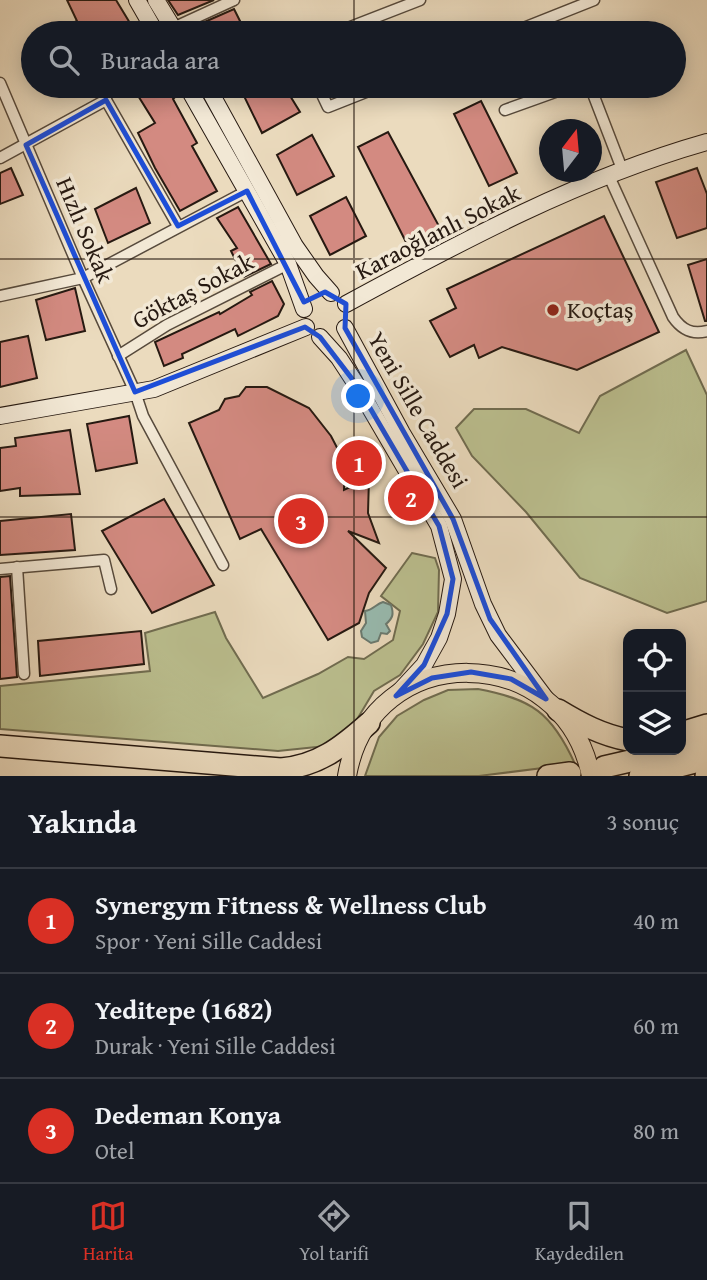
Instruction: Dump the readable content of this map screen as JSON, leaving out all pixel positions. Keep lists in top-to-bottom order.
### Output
{
  "streets": {
    "main road": ["Karaoğlanlı Sokak", "Yeni Sille Caddesi"],
    "street": ["Hızlı Sokak", "Göktaş Sokak"]
  },
  "crossings": [
    ["Hızlı Sokak", "Göktaş Sokak"],
    ["Karaoğlanlı Sokak", "Yeni Sille Caddesi"]
  ],
  "places": ["Koçtaş"],
  "north": "top",
  "page": {
    "search": "Burada ara",
    "pins": ["1", "2", "3"],
    "heading": ["Yakında", "3 sonuç"],
    "list": [
      {
        "mark": "1",
        "name": "Synergym Fitness & Wellness Club",
        "note": "Spor · Yeni Sille Caddesi",
        "value": "40 m"
      },
      {
        "mark": "2",
        "name": "Yeditepe (1682)",
        "note": "Durak · Yeni Sille Caddesi",
        "value": "60 m"
      },
      {
        "mark": "3",
        "name": "Dedeman Konya",
        "note": "Otel",
        "value": "80 m"
      }
    ],
    "nav": ["Harita", "Yol tarifi", "Kaydedilen"]
  }
}
